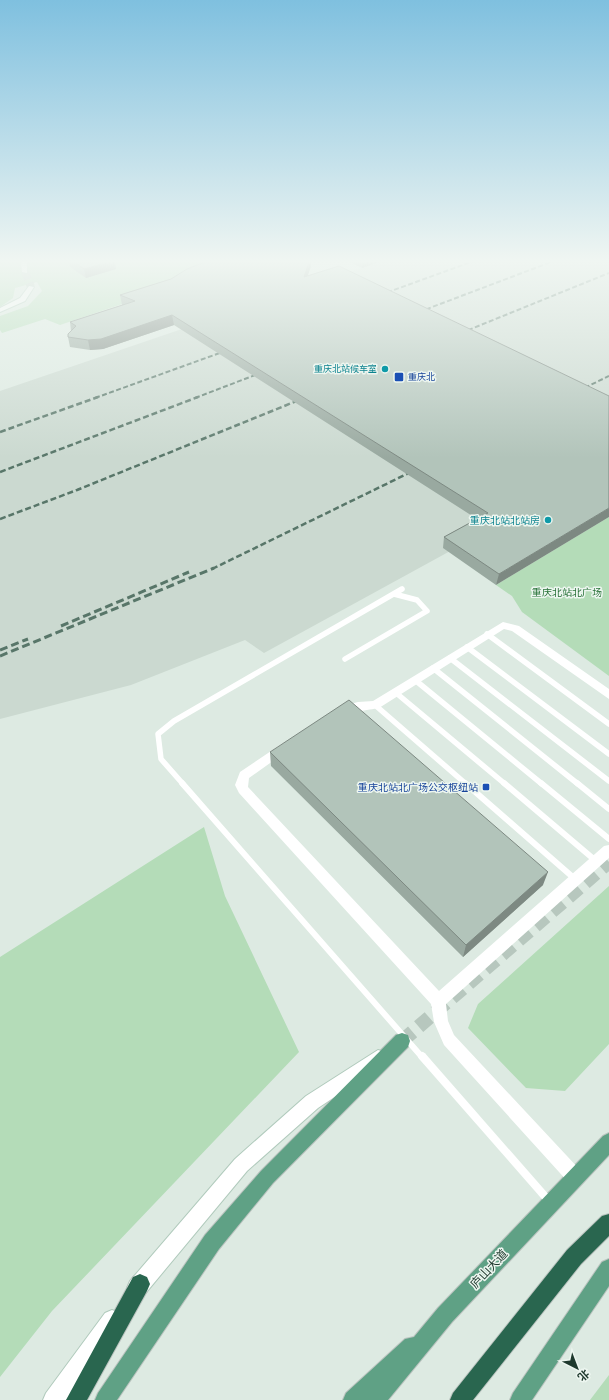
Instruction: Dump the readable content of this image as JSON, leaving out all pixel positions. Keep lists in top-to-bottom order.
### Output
{
  "streets": {
    "main road": ["庐山大道"]
  },
  "parks": ["重庆北站北广场"],
  "places": {
    "other": ["重庆北站候车室", "重庆北站北站房"],
    "transit": ["重庆北", "重庆北站北广场公交枢纽站"]
  },
  "north": "bottom right"
}
